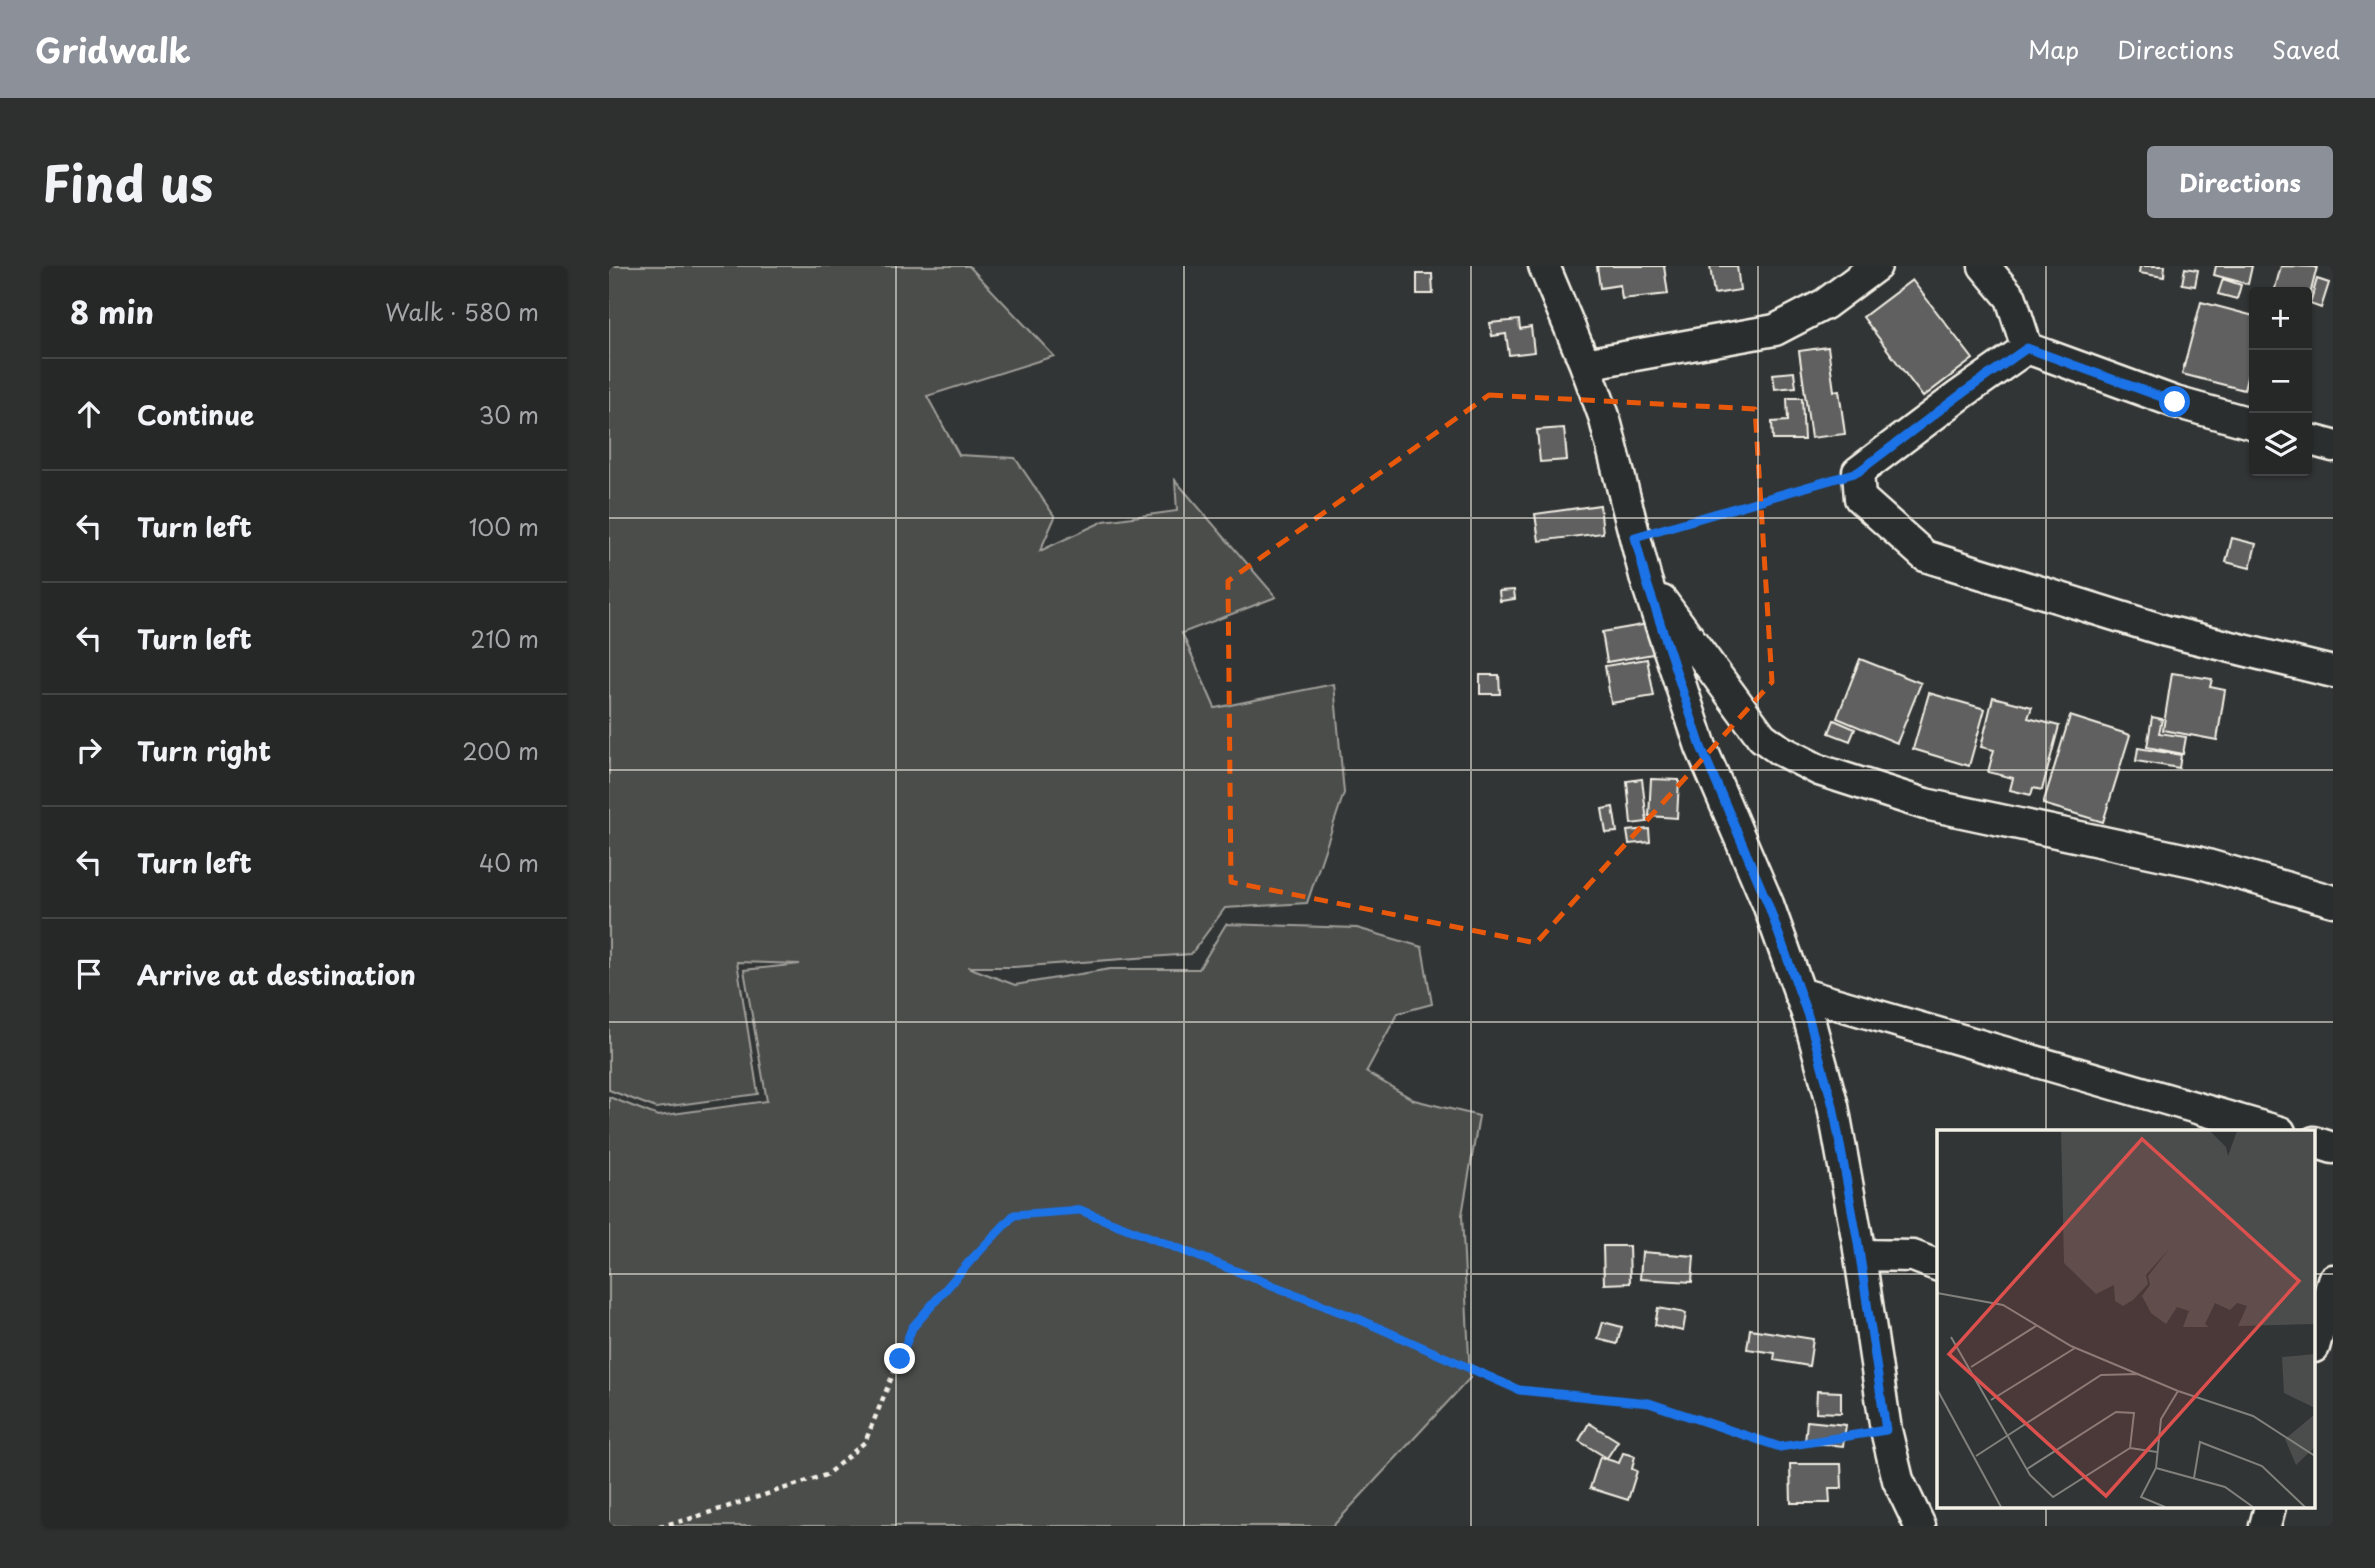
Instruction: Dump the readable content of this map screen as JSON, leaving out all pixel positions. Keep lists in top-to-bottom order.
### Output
{
  "page": {
    "header": "Gridwalk",
    "nav": ["Map", "Directions", "Saved"],
    "title": "Find us",
    "buttons": "Directions",
    "heading": ["8 min", "Walk · 580 m"],
    "map_buttons": ["+", "−"],
    "list": [
      ["Continue", "30 m"],
      ["Turn left", "100 m"],
      ["Turn left", "210 m"],
      ["Turn right", "200 m"],
      ["Turn left", "40 m"],
      "Arrive at destination"
    ]
  }
}
